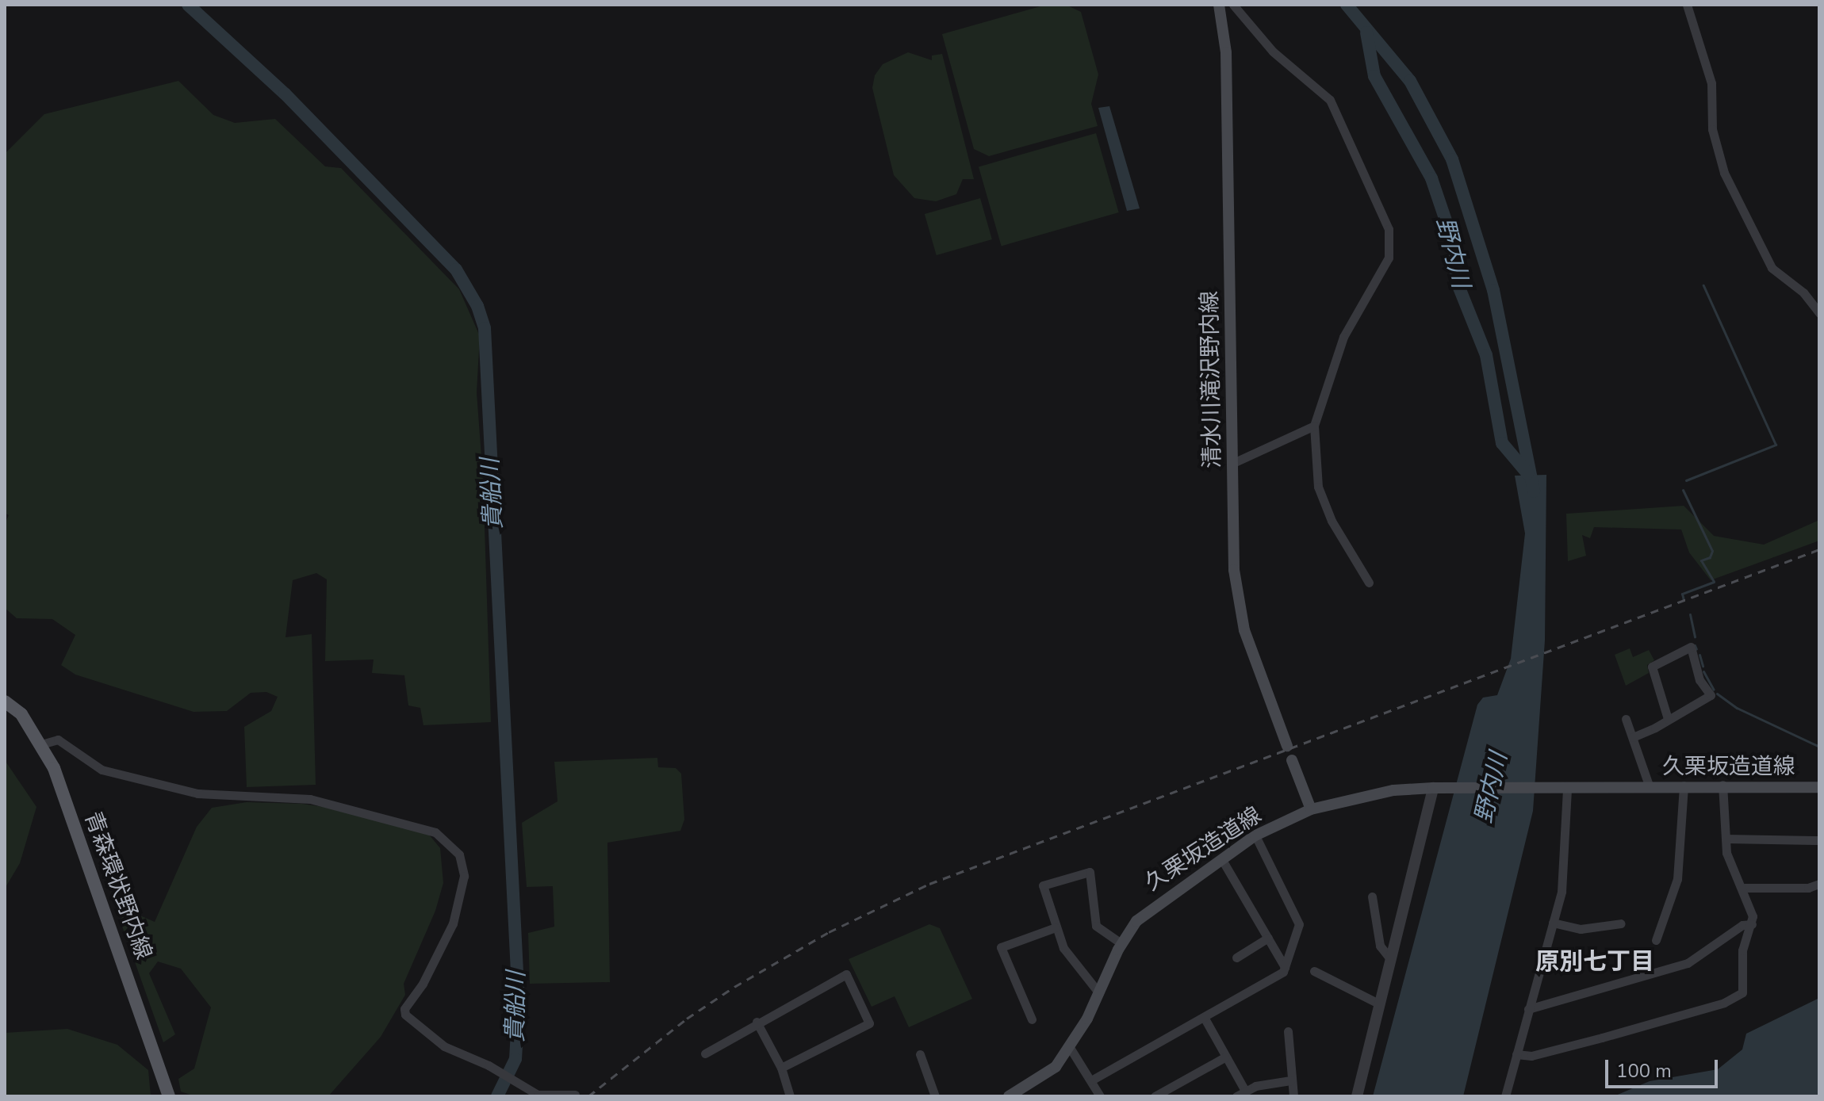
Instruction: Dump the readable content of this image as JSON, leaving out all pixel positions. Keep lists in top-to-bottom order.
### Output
{
  "streets": {
    "main road": ["清水川滝沢野内線", "久栗坂造道線", "青森環状野内線"]
  },
  "districts": ["原別七丁目"],
  "water": ["野内川", "貴船川"],
  "scale_bar": "100 m"
}
